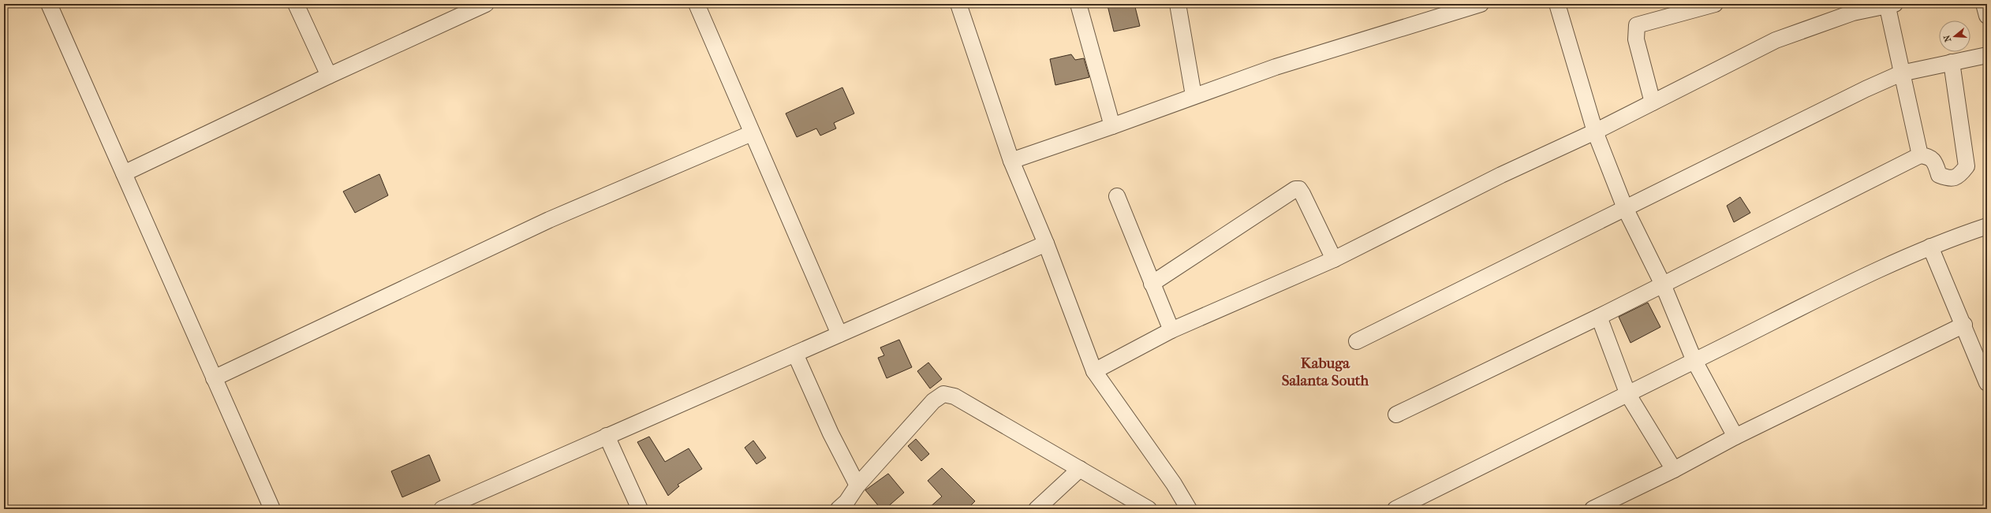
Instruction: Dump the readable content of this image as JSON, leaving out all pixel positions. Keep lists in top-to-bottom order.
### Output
{
  "districts": ["Kabuga Salanta South"],
  "north": "left"
}
